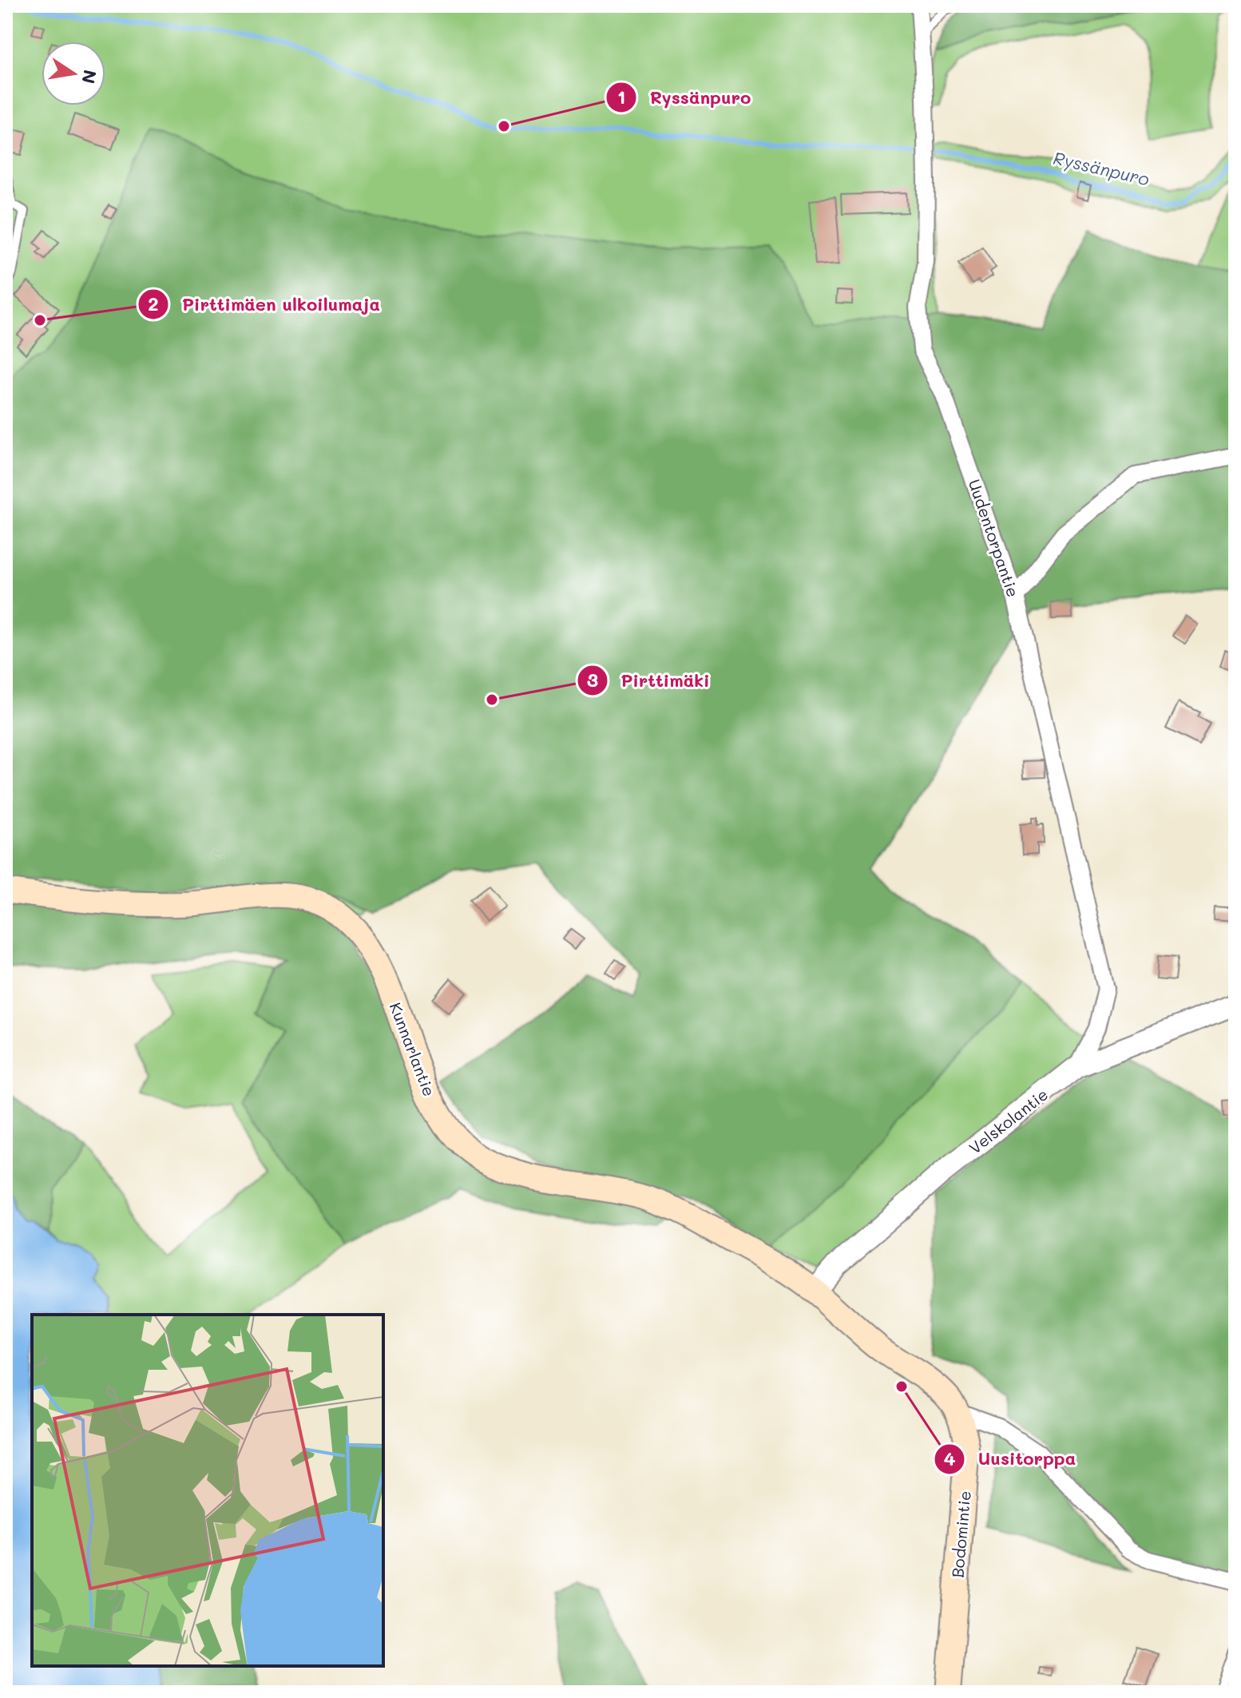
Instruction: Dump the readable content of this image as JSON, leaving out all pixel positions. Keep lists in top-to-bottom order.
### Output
{
  "streets": {
    "main road": ["Kunnarlantie", "Bodomintie"],
    "street": ["Uudentorpantie", "Velskolantie"]
  },
  "crossings": [
    ["Uudentorpantie", "Velskolantie"],
    ["Kunnarlantie", "Velskolantie"],
    ["Kunnarlantie", "Bodomintie"],
    ["Velskolantie", "Bodomintie"]
  ],
  "water": ["Ryssänpuro"],
  "places": [
    "Ryssänpuro",
    "Pirttimäen ulkoilumaja",
    "Pirttimäki",
    "Uusitorppa"
  ],
  "north": "right"
}
